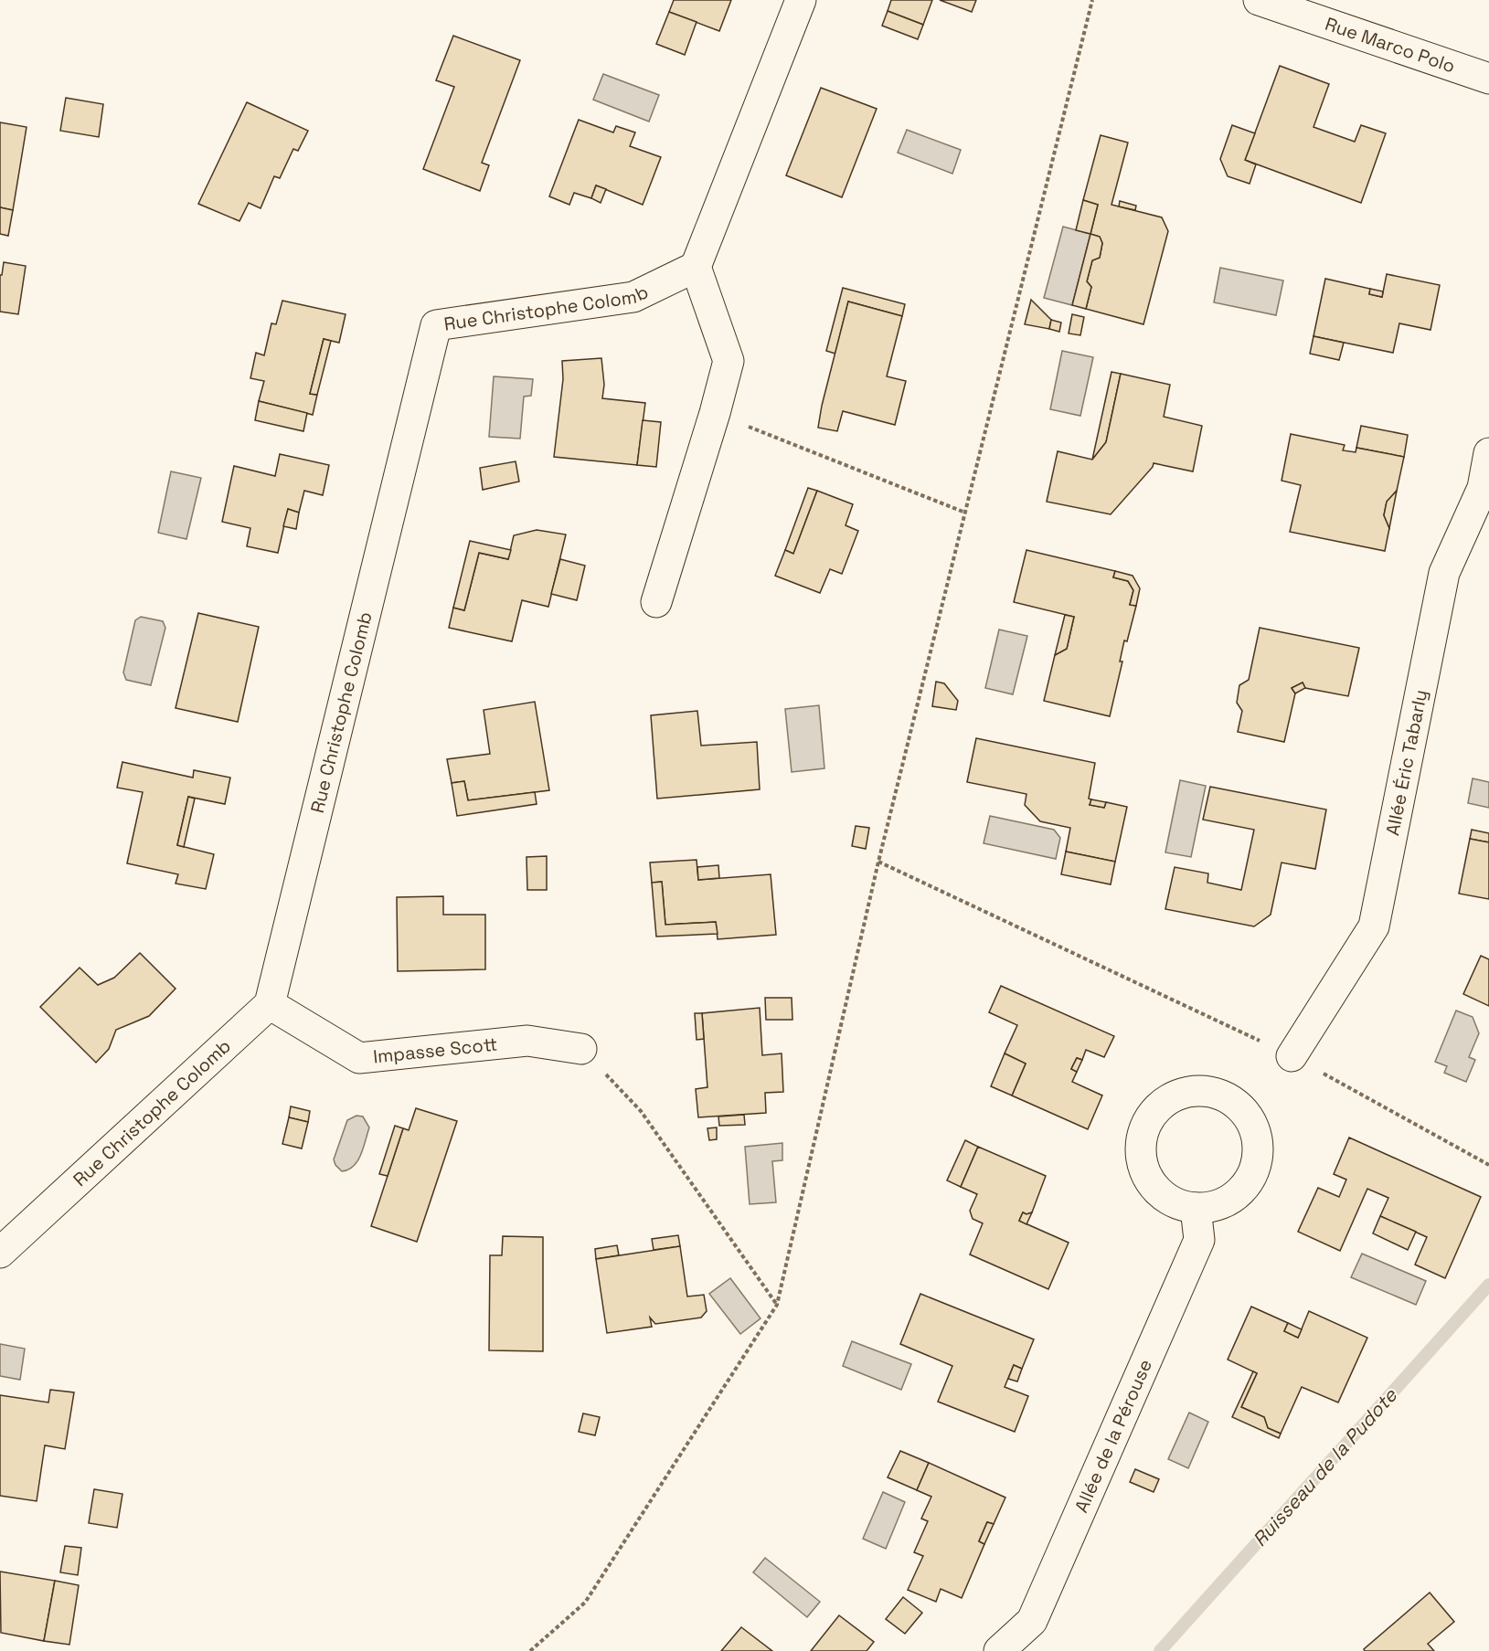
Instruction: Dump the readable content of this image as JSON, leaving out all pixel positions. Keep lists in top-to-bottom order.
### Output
{
  "streets": {
    "street": [
      "Rue Marco Polo",
      "Rue Christophe Colomb",
      "Allée Éric Tabarly",
      "Impasse Scott",
      "Allée de la Pérouse"
    ]
  },
  "crossings": [
    ["Rue Christophe Colomb", "Impasse Scott"]
  ],
  "water": ["Ruisseau de la Pudote"]
}
